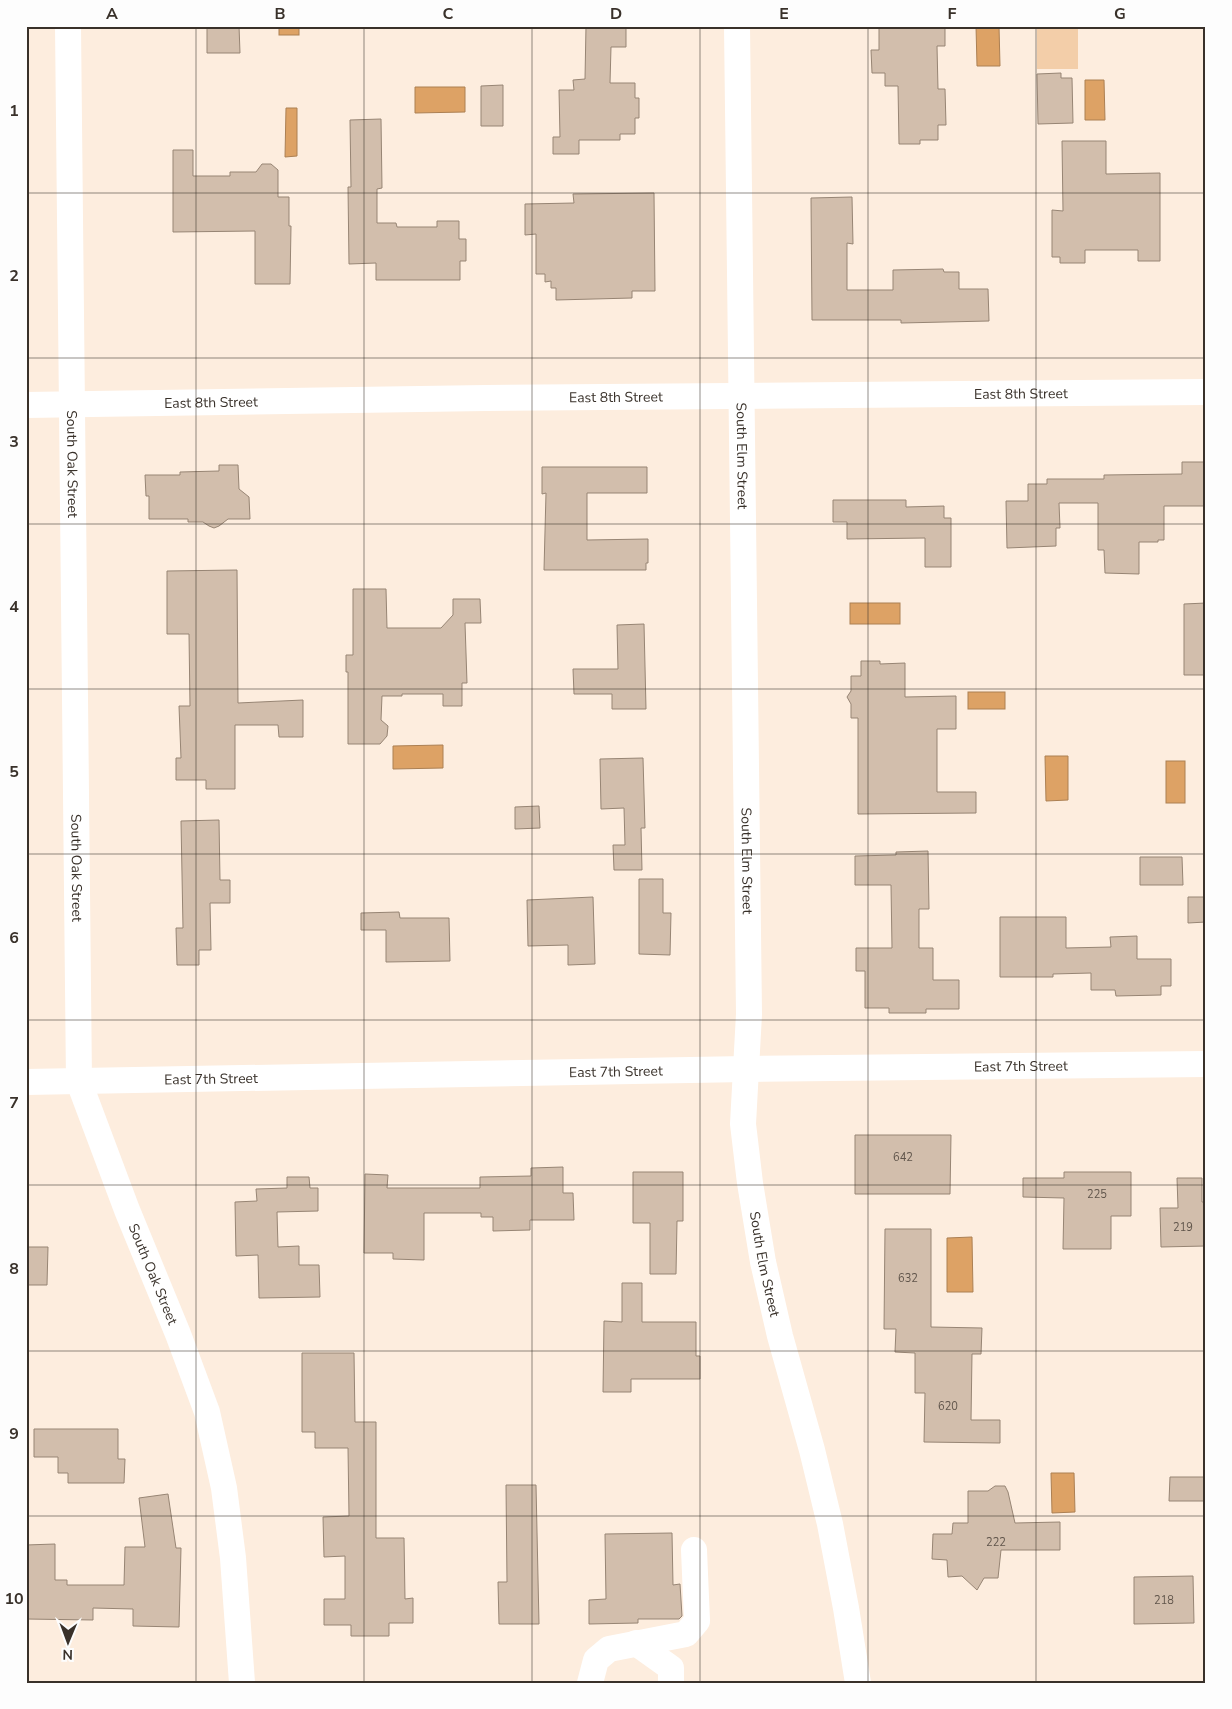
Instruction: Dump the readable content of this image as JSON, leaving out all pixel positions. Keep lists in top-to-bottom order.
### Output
{
  "streets": {
    "street": [
      "East 8th Street",
      "South Elm Street",
      "South Oak Street",
      "East 7th Street"
    ]
  },
  "crossings": [
    ["East 8th Street", "South Elm Street"],
    ["East 8th Street", "South Oak Street"],
    ["South Elm Street", "East 7th Street"],
    ["South Oak Street", "East 7th Street"]
  ],
  "house_numbers": [
    "642",
    "225",
    "219",
    "632",
    "620",
    "222",
    "218"
  ],
  "north": "bottom",
  "grid": {
    "columns": [
      "A",
      "B",
      "C",
      "D",
      "E",
      "F",
      "G"
    ],
    "rows": [
      "1",
      "2",
      "3",
      "4",
      "5",
      "6",
      "7",
      "8",
      "9",
      "10"
    ]
  }
}
